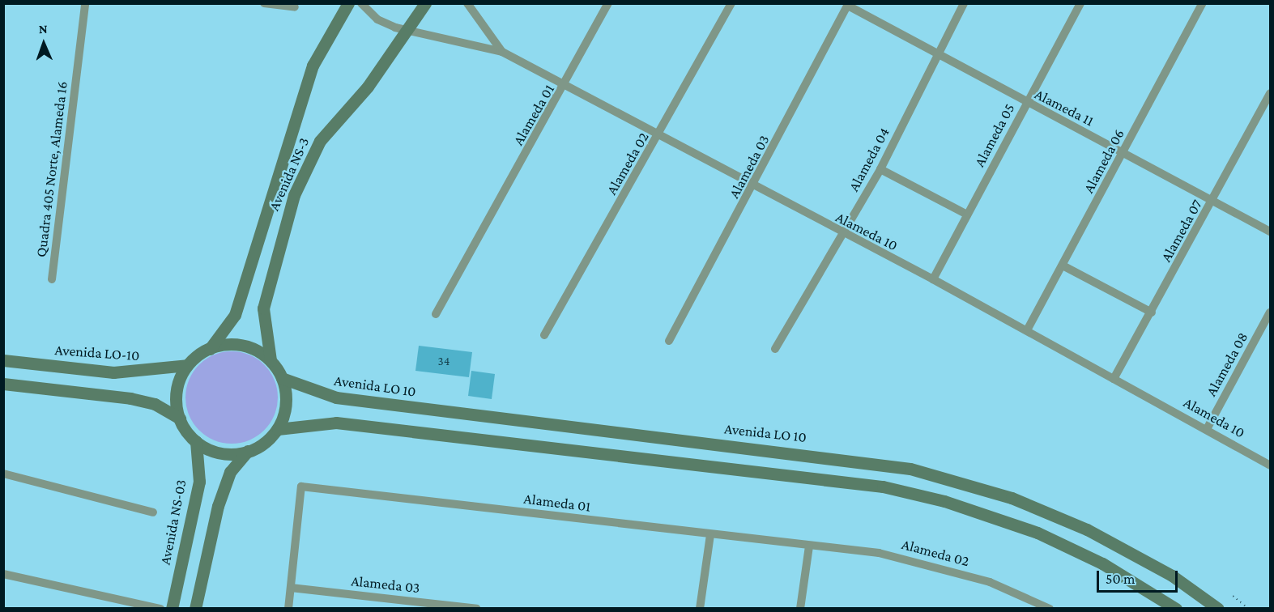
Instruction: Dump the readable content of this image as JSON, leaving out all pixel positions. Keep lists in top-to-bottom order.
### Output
{
  "streets": {
    "street": [
      "Alameda 11",
      "Alameda 01",
      "Alameda 05",
      "Alameda 04",
      "Alameda 06",
      "Alameda 02",
      "Alameda 03",
      "Quadra 405 Norte, Alameda 16",
      "Avenida NS-3",
      "Alameda 07",
      "Alameda 10",
      "Avenida LO-10",
      "Alameda 08",
      "Avenida LO 10",
      "Avenida NS-03"
    ]
  },
  "crossings": [
    ["Alameda 11", "Alameda 05"],
    ["Alameda 11", "Alameda 04"],
    ["Alameda 11", "Alameda 06"],
    ["Alameda 11", "Alameda 03"],
    ["Alameda 11", "Alameda 07"],
    ["Alameda 01", "Alameda 02"],
    ["Alameda 01", "Alameda 03"],
    ["Alameda 01", "Alameda 10"],
    ["Alameda 05", "Alameda 10"],
    ["Alameda 04", "Alameda 10"],
    ["Alameda 06", "Alameda 10"],
    ["Alameda 02", "Alameda 10"],
    ["Alameda 03", "Alameda 10"],
    ["Avenida NS-3", "Avenida LO-10"],
    ["Avenida NS-3", "Avenida LO 10"],
    ["Avenida NS-3", "Avenida NS-03"],
    ["Alameda 07", "Alameda 10"],
    ["Alameda 10", "Alameda 08"],
    ["Avenida LO-10", "Avenida LO 10"],
    ["Avenida LO-10", "Avenida NS-03"],
    ["Avenida LO 10", "Avenida NS-03"]
  ],
  "house_numbers": ["34"],
  "scale_bar": "50 m",
  "north": "top"
}
